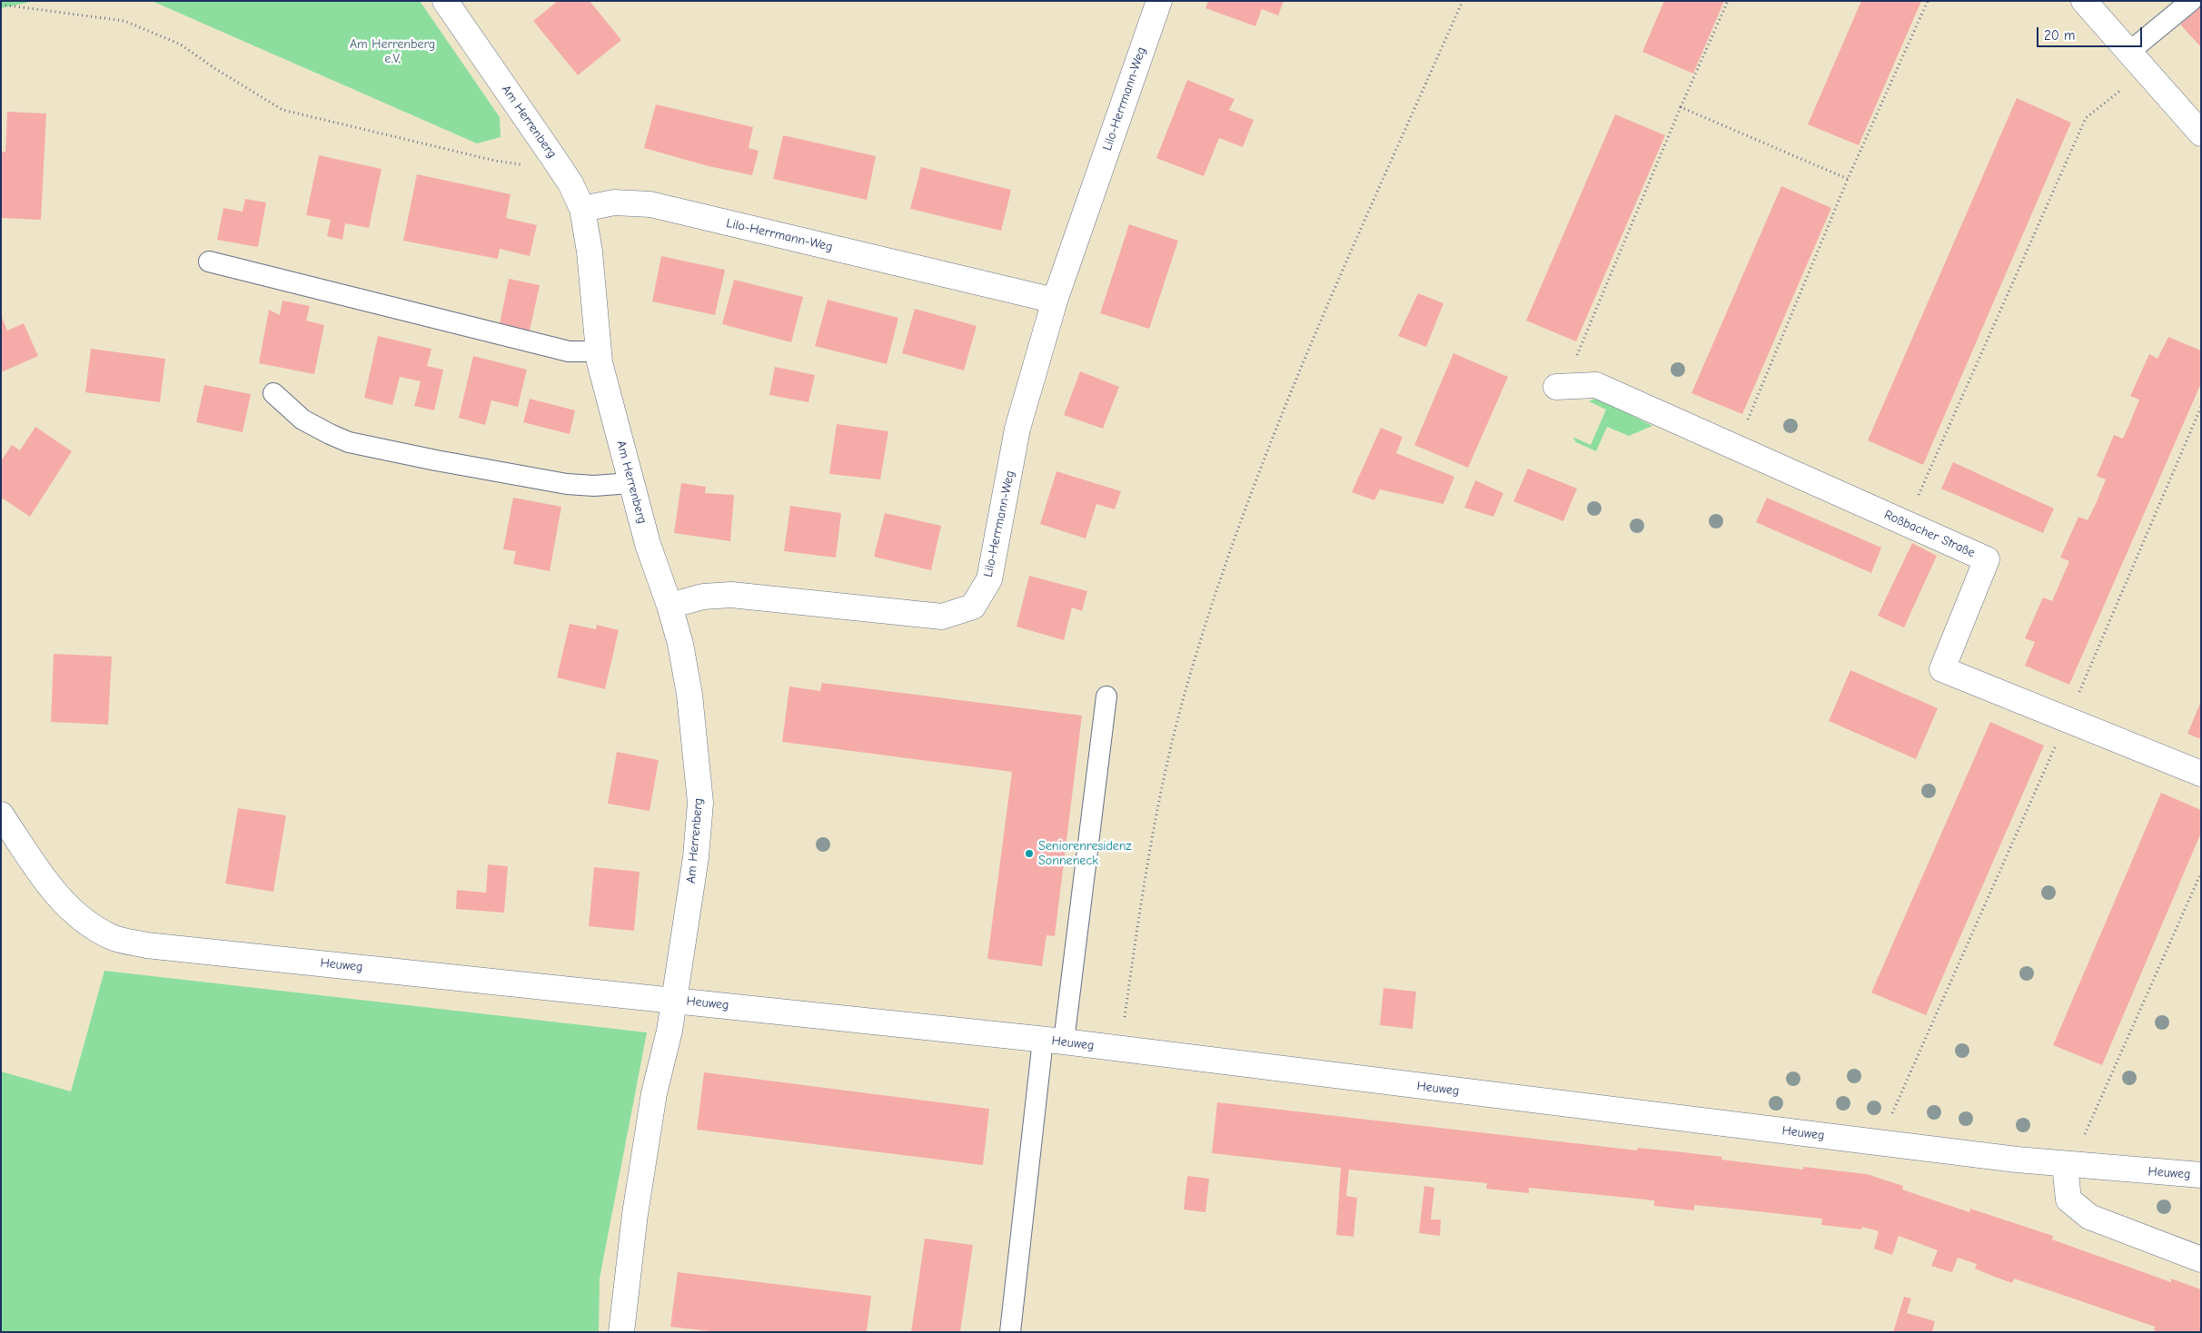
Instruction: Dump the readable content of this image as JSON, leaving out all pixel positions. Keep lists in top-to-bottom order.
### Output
{
  "streets": {
    "street": [
      "Lilo-Herrmann-Weg",
      "Am Herrenberg",
      "Roßbacher Straße",
      "Heuweg"
    ]
  },
  "crossings": [
    ["Lilo-Herrmann-Weg", "Am Herrenberg"],
    ["Am Herrenberg", "Heuweg"]
  ],
  "parks": ["Am Herrenberg e.V."],
  "places": ["Seniorenresidenz Sonneneck"],
  "scale_bar": "20 m"
}
